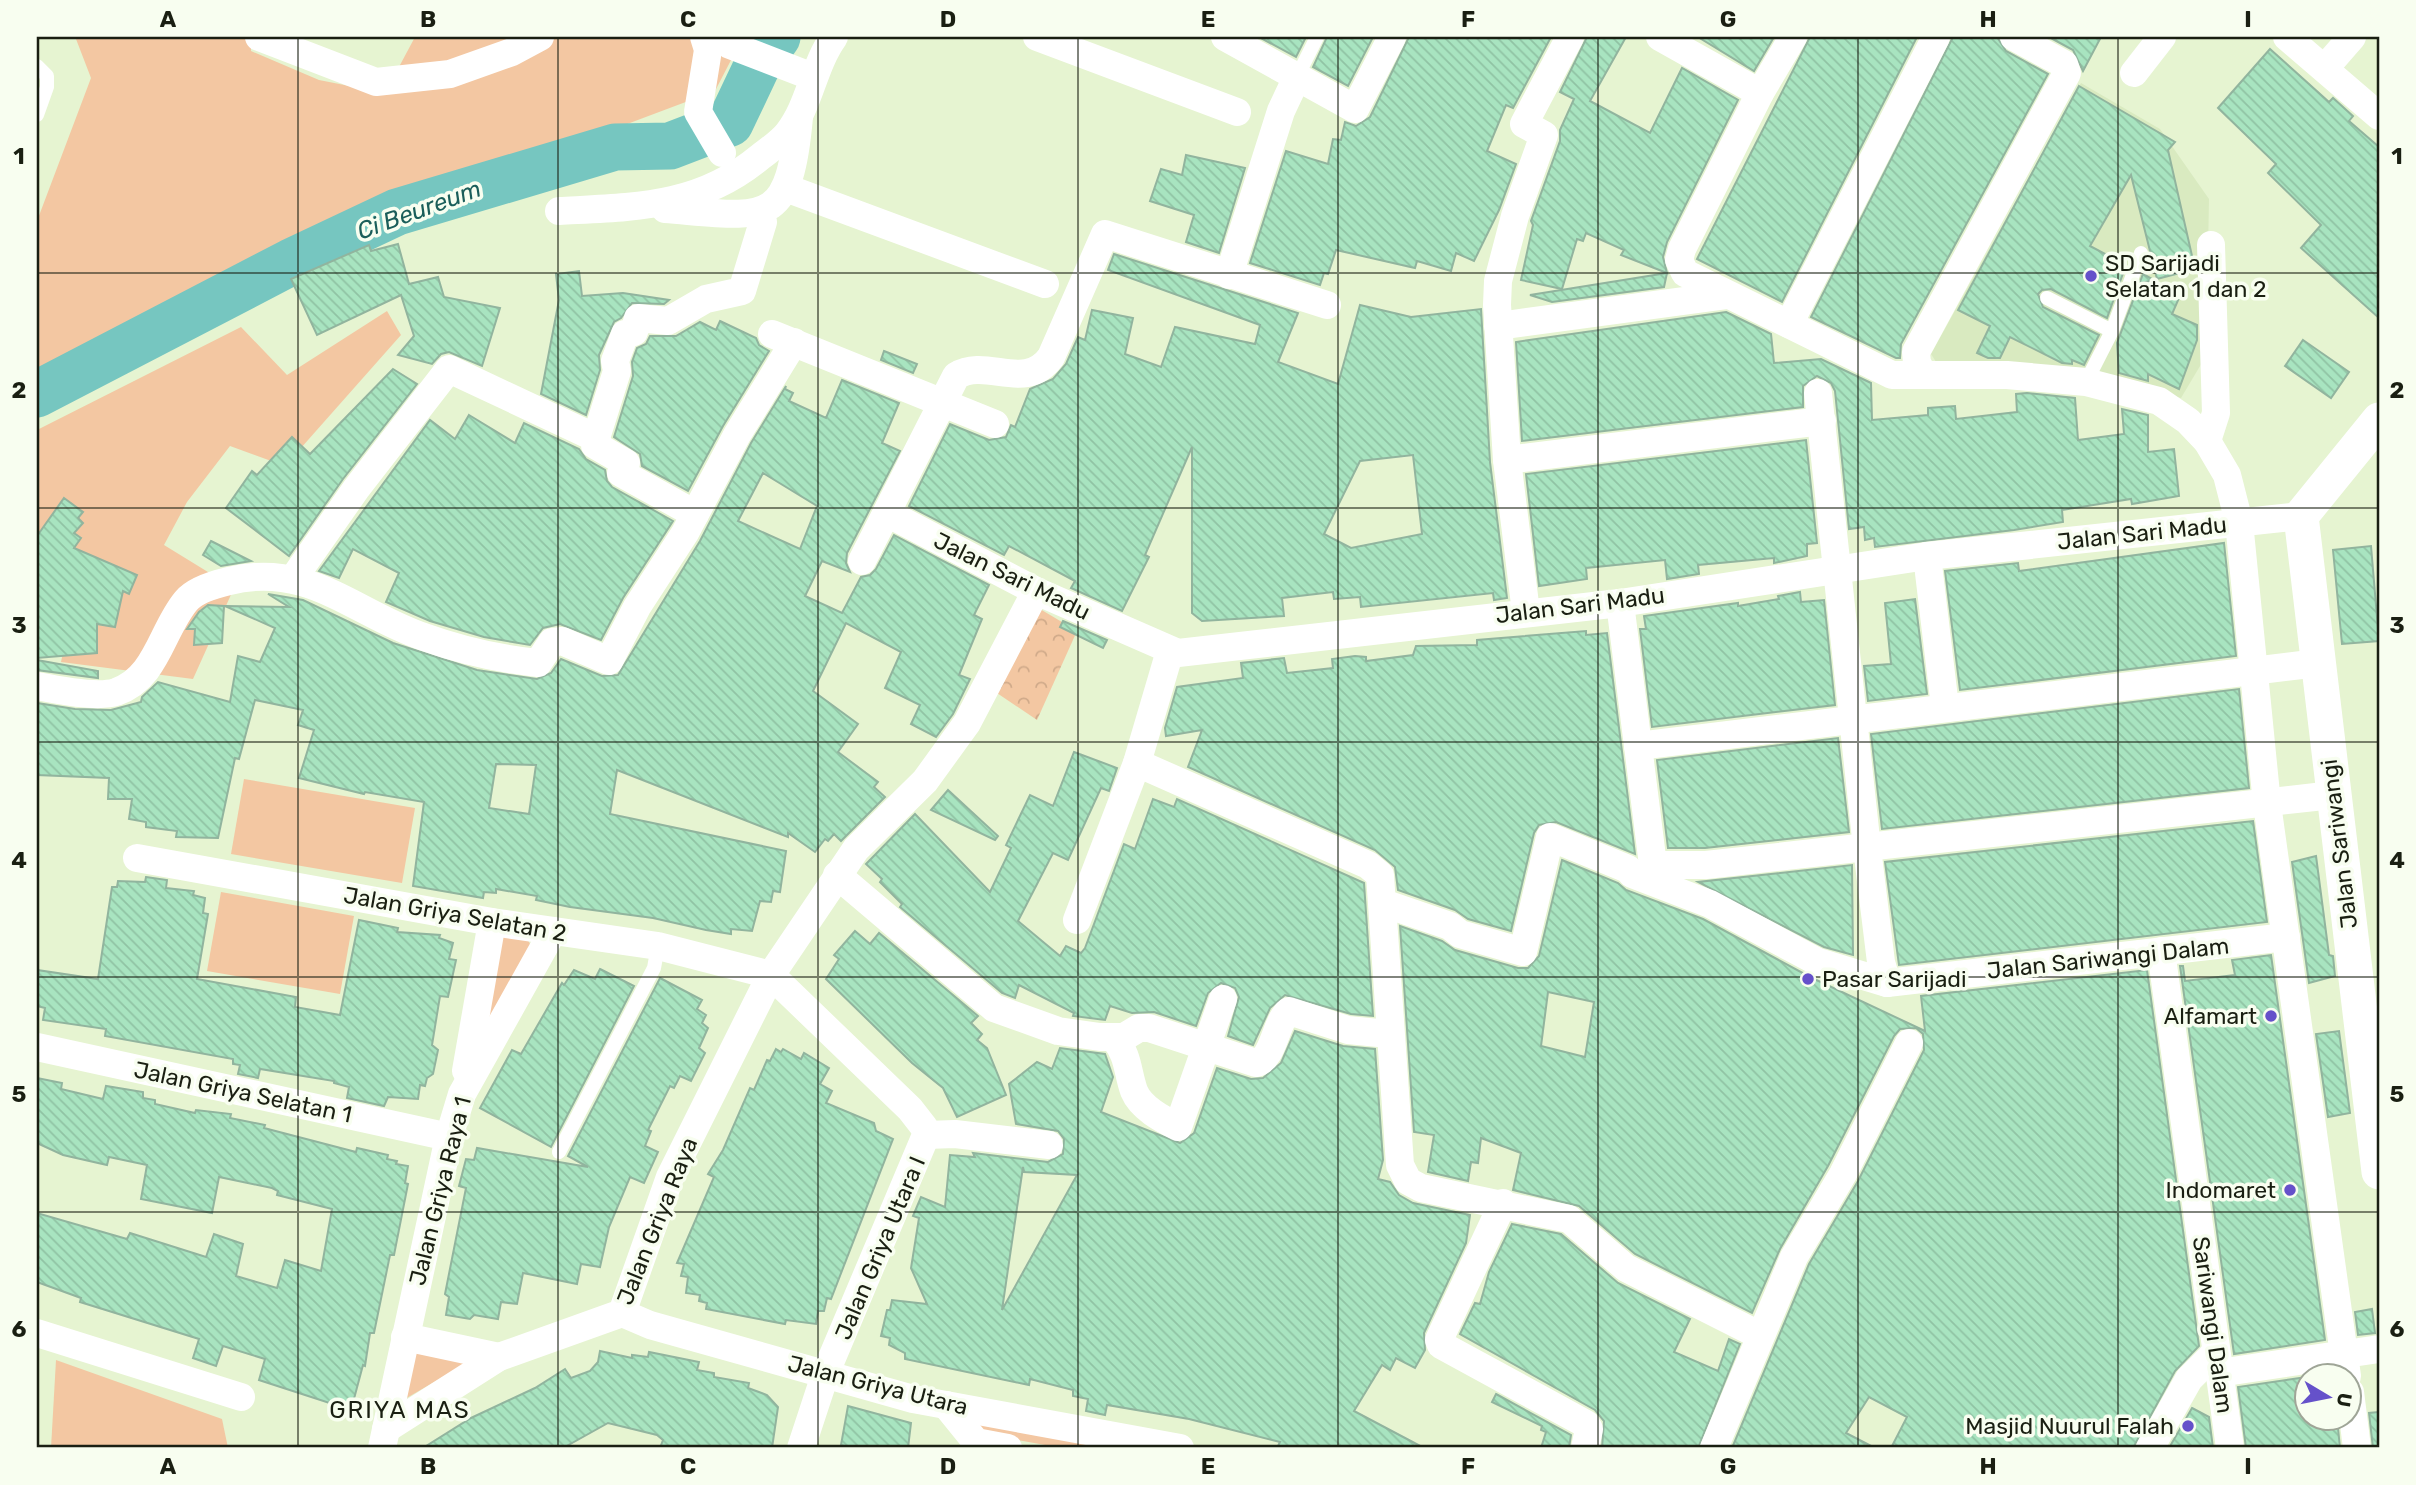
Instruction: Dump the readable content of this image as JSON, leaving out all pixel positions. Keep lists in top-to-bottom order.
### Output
{
  "streets": {
    "street": [
      "Jalan Sari Madu",
      "Jalan Sariwangi",
      "Jalan Griya Selatan 2",
      "Jalan Sariwangi Dalam",
      "Jalan Griya Selatan 1",
      "Jalan Griya Raya 1",
      "Jalan Griya Raya",
      "Jalan Griya Utara I",
      "Sariwangi Dalam",
      "Jalan Griya Utara"
    ]
  },
  "crossings": [
    ["Jalan Sari Madu", "Jalan Sariwangi"],
    ["Jalan Sari Madu", "Jalan Griya Raya"],
    ["Jalan Griya Selatan 2", "Jalan Griya Raya 1"],
    ["Jalan Griya Selatan 2", "Jalan Griya Raya"],
    ["Jalan Griya Selatan 2", "Jalan Griya Utara I"],
    ["Jalan Sariwangi Dalam", "Sariwangi Dalam"],
    ["Jalan Griya Selatan 1", "Jalan Griya Raya 1"],
    ["Jalan Griya Raya 1", "Jalan Griya Raya"],
    ["Jalan Griya Raya", "Jalan Griya Utara I"],
    ["Jalan Griya Raya", "Jalan Griya Utara"],
    ["Jalan Griya Utara I", "Jalan Griya Utara"]
  ],
  "districts": ["GRIYA MAS"],
  "water": ["Ci Beureum"],
  "places": [
    "SD Sarijadi Selatan 1 dan 2",
    "Pasar Sarijadi",
    "Alfamart",
    "Indomaret",
    "Masjid Nuurul Falah"
  ],
  "north": "right",
  "grid": {
    "columns": [
      "A",
      "B",
      "C",
      "D",
      "E",
      "F",
      "G",
      "H",
      "I"
    ],
    "rows": [
      "1",
      "2",
      "3",
      "4",
      "5",
      "6"
    ]
  }
}
